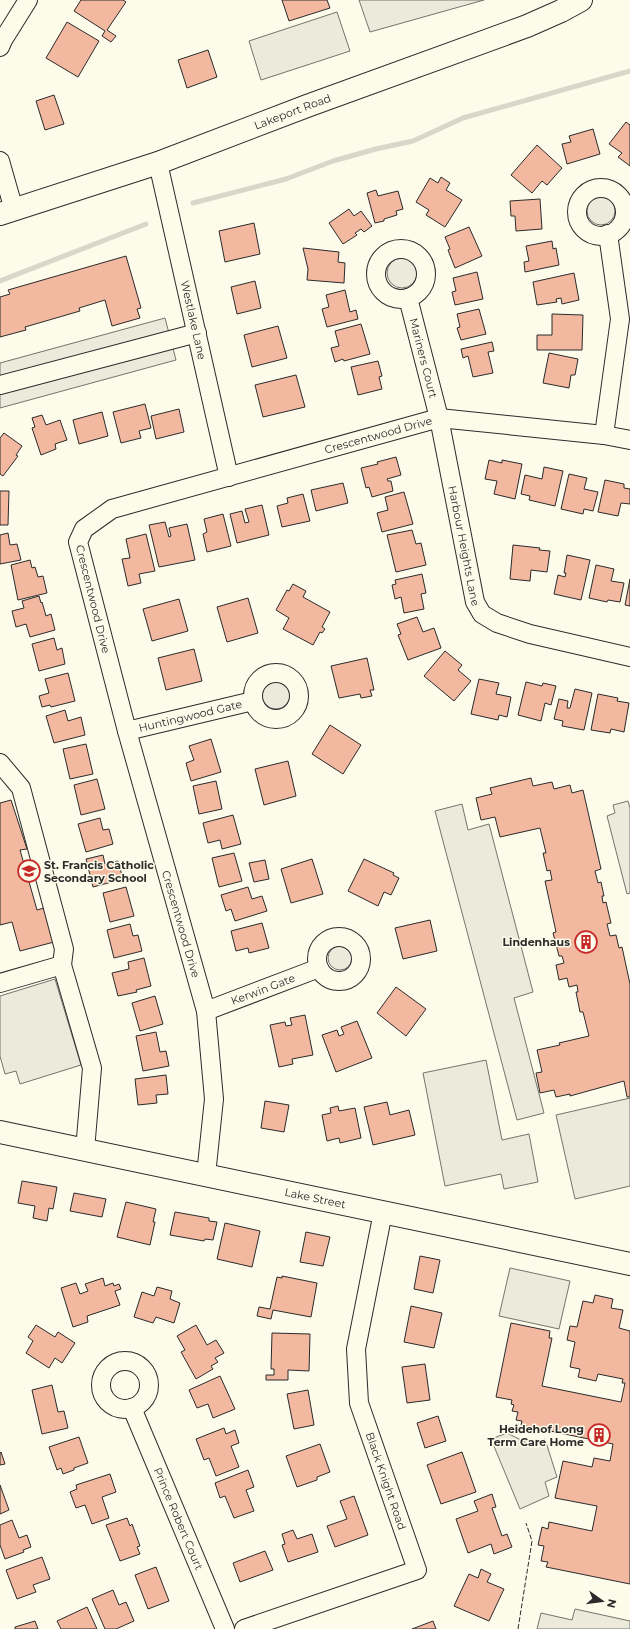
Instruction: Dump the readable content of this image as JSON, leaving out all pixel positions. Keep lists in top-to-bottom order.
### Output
{
  "streets": {
    "main road": ["Lakeport Road", "Lake Street"],
    "street": [
      "Westlake Lane",
      "Mariners Court",
      "Crescentwood Drive",
      "Harbour Heights Lane",
      "Huntingwood Gate",
      "Kerwin Gate",
      "Black Knight Road",
      "Prince Robert Court"
    ]
  },
  "crossings": [
    ["Lakeport Road", "Westlake Lane"],
    ["Westlake Lane", "Crescentwood Drive"],
    ["Mariners Court", "Crescentwood Drive"],
    ["Mariners Court", "Harbour Heights Lane"],
    ["Crescentwood Drive", "Harbour Heights Lane"],
    ["Crescentwood Drive", "Huntingwood Gate"],
    ["Crescentwood Drive", "Kerwin Gate"],
    ["Crescentwood Drive", "Lake Street"],
    ["Lake Street", "Black Knight Road"]
  ],
  "places": {
    "school or university": ["St. Francis Catholic Secondary School"],
    "building": ["Lindenhaus", "Heidehof Long Term Care Home"]
  },
  "north": "right"
}
